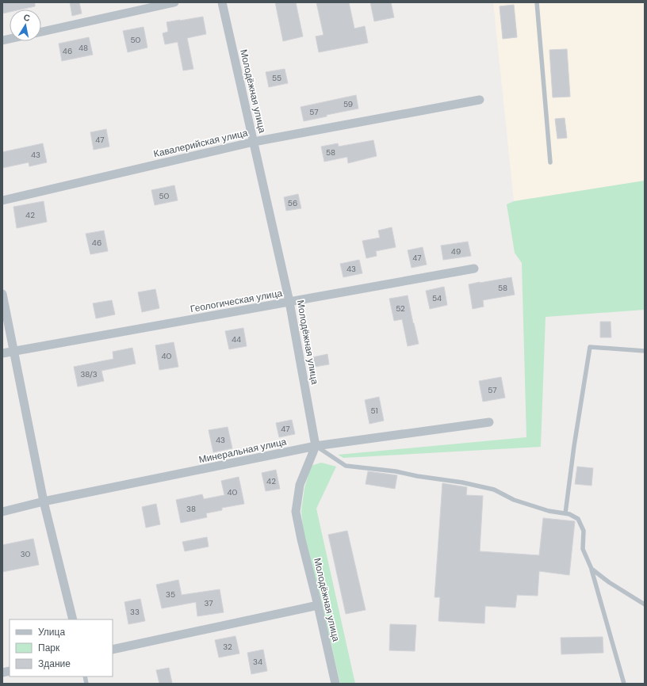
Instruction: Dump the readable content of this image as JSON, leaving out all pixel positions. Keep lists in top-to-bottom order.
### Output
{
  "streets": {
    "street": [
      "Молодёжная улица",
      "Кавалерийская улица",
      "Геологическая улица",
      "Минеральная улица"
    ]
  },
  "crossings": [
    ["Молодёжная улица", "Кавалерийская улица"],
    ["Молодёжная улица", "Геологическая улица"],
    ["Молодёжная улица", "Минеральная улица"]
  ],
  "house_numbers": [
    "50",
    "48",
    "46",
    "55",
    "59",
    "57",
    "47",
    "58",
    "43",
    "50",
    "56",
    "42",
    "46",
    "49",
    "47",
    "43",
    "58",
    "54",
    "52",
    "44",
    "40",
    "38/3",
    "57",
    "51",
    "47",
    "43",
    "42",
    "40",
    "38",
    "30",
    "35",
    "37",
    "33",
    "32",
    "34"
  ],
  "legend": ["Улица", "Парк", "Здание"],
  "north": "top"
}
